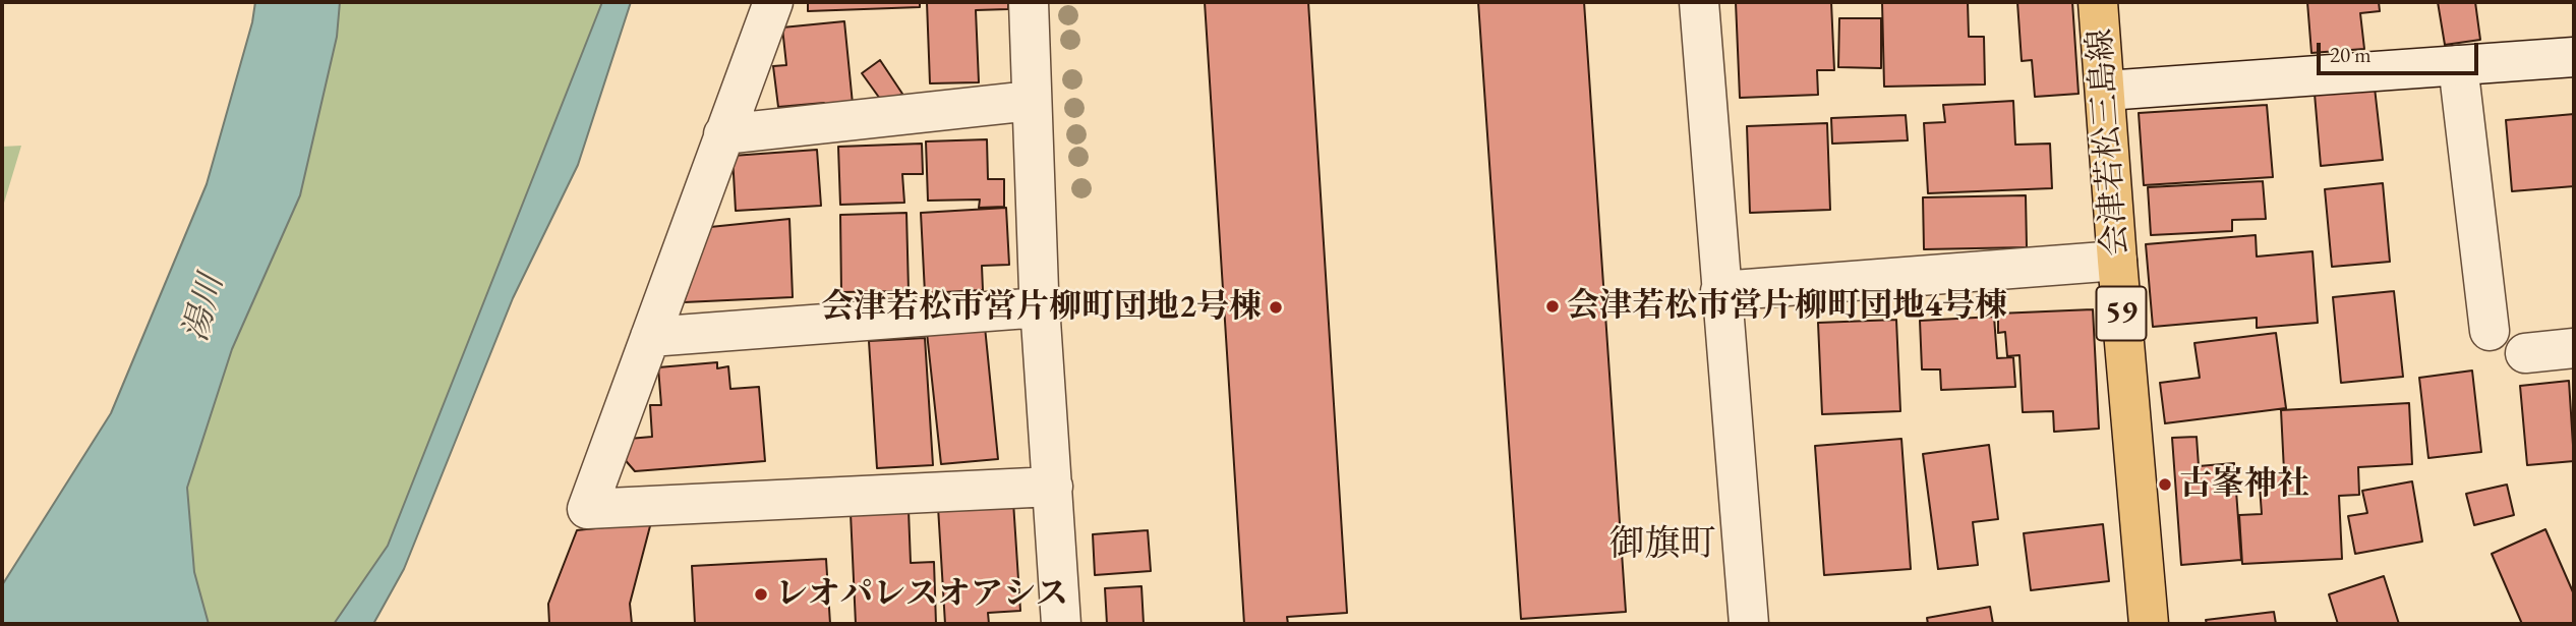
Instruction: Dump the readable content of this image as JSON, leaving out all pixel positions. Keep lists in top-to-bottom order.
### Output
{
  "streets": {
    "main road": ["会津若松三島線", "59"]
  },
  "districts": ["御旗町"],
  "water": ["湯川"],
  "places": [
    "会津若松市営片柳町団地4号棟",
    "会津若松市営片柳町団地2号棟",
    "古峯神社",
    "レオパレスオアシス"
  ],
  "scale_bar": "20 m"
}
